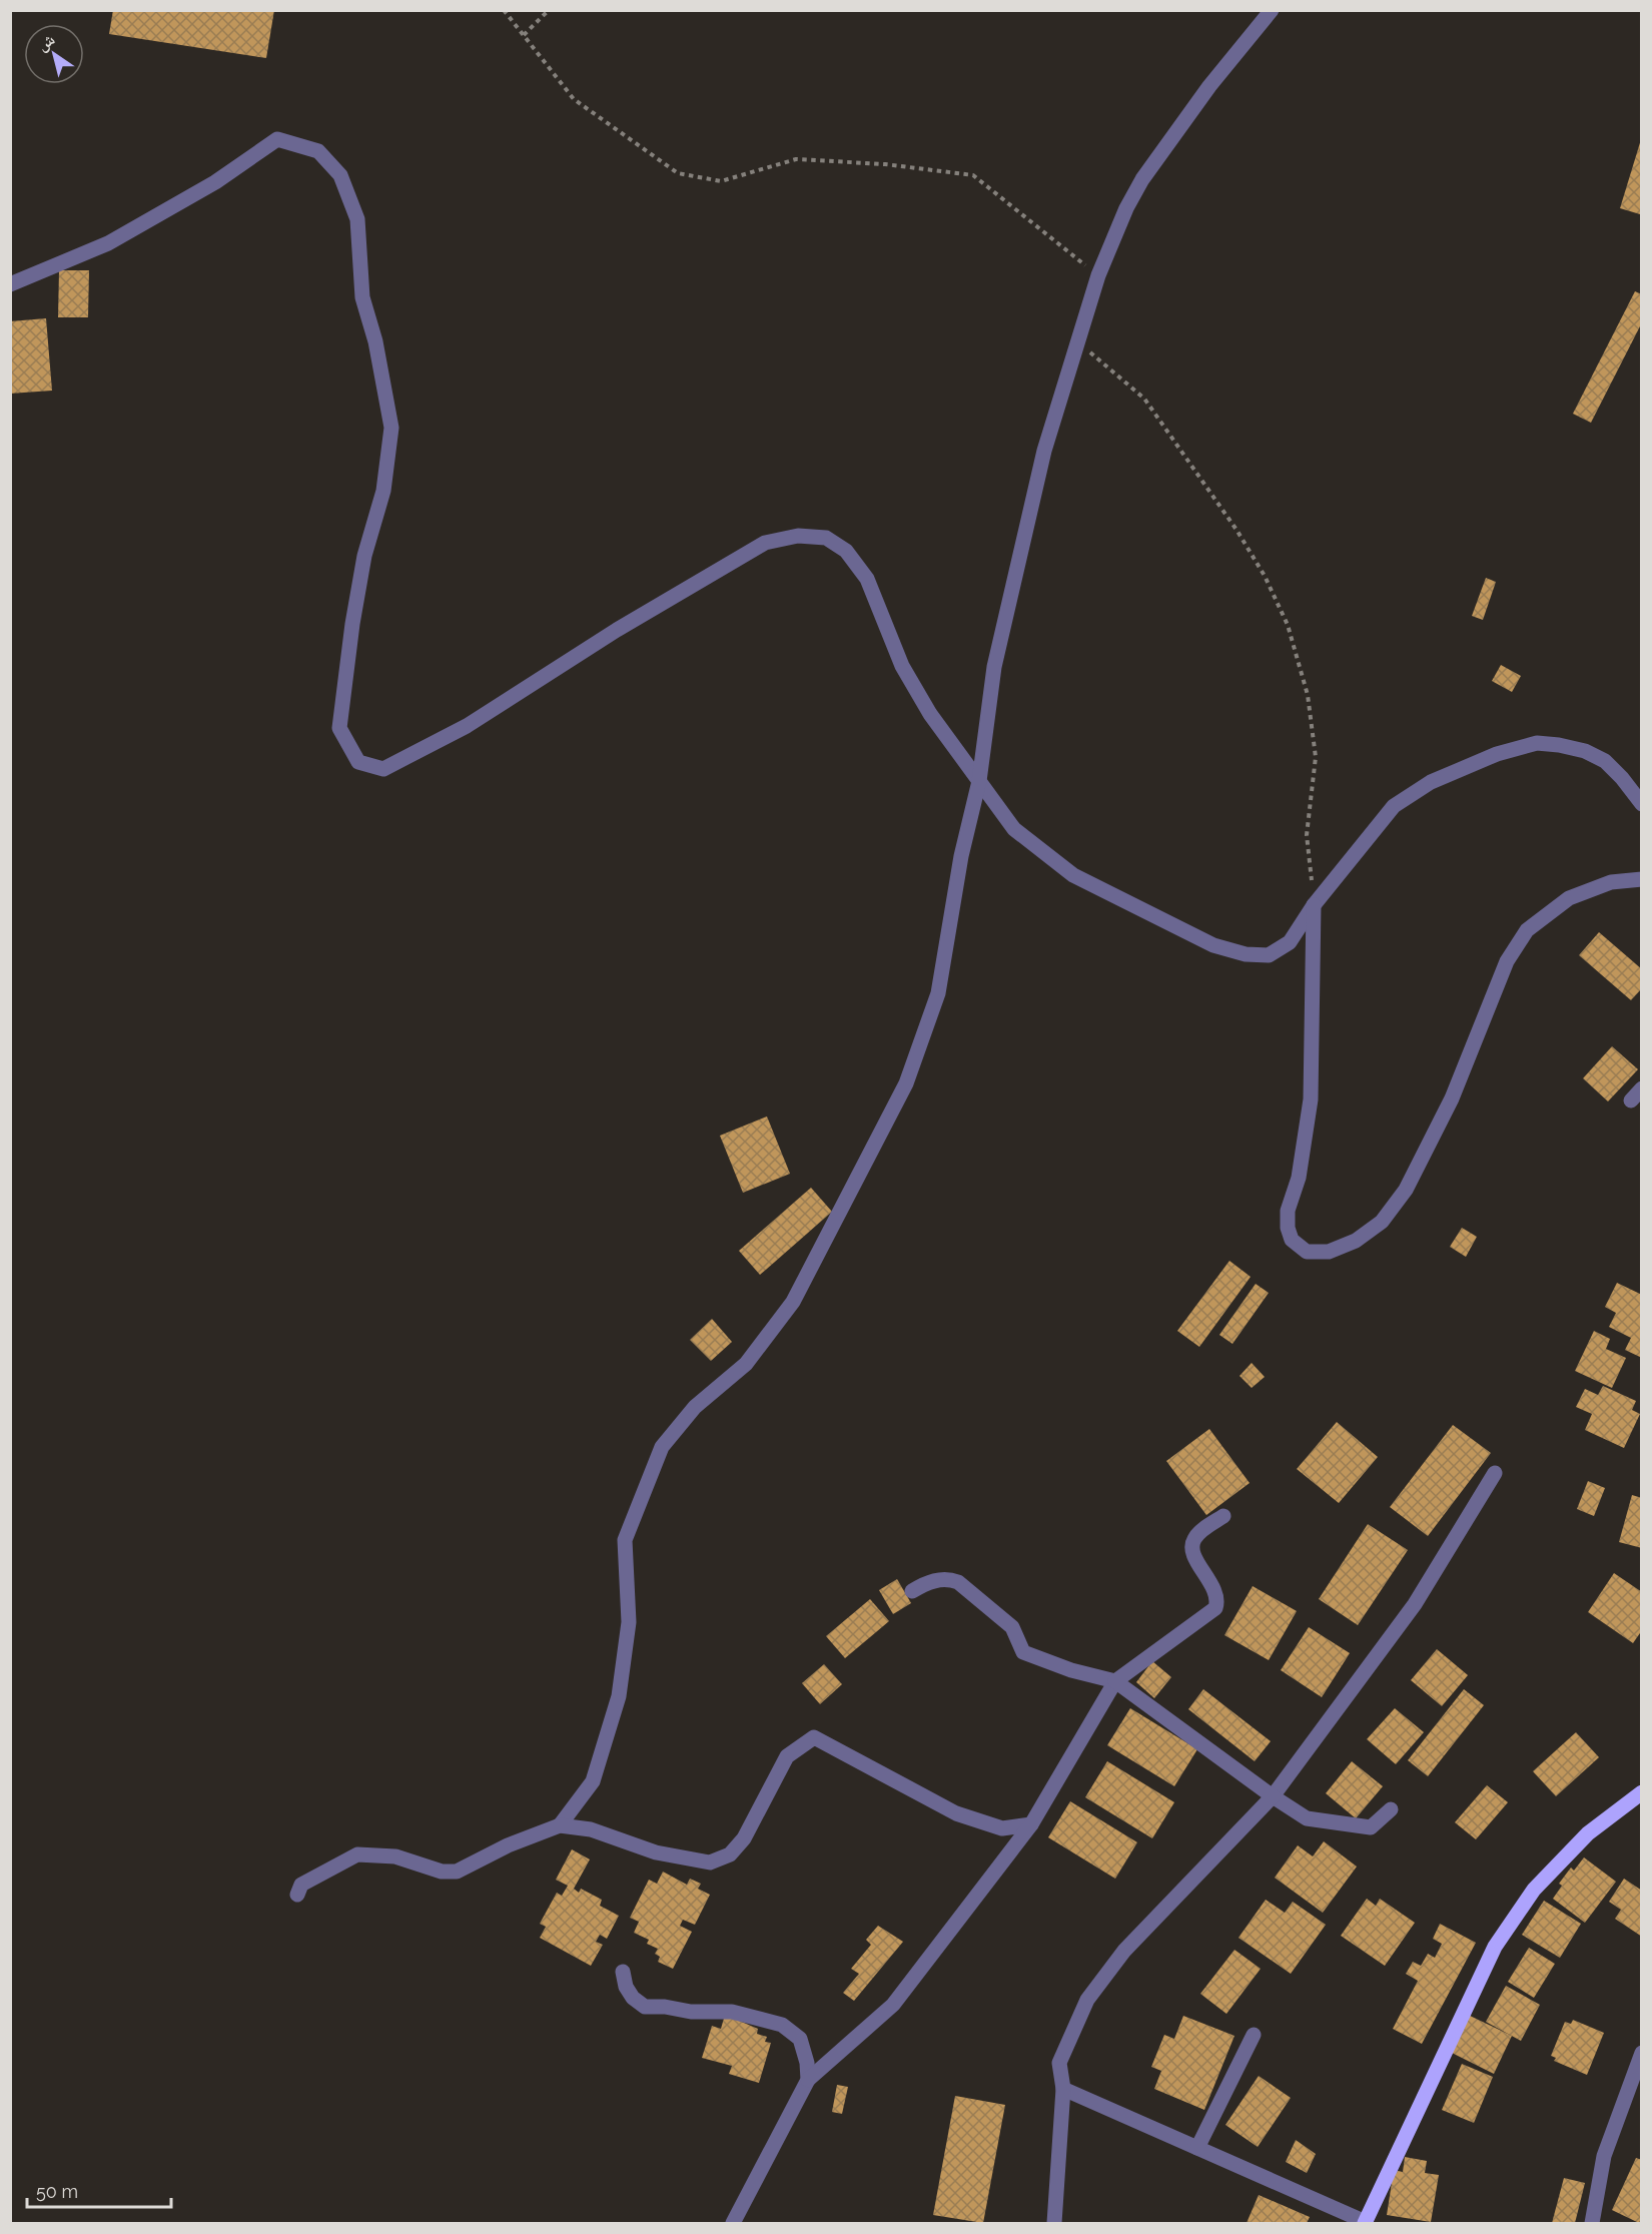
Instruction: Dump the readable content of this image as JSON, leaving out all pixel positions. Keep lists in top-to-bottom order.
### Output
{
  "scale_bar": "50 m",
  "north": "top left"
}
